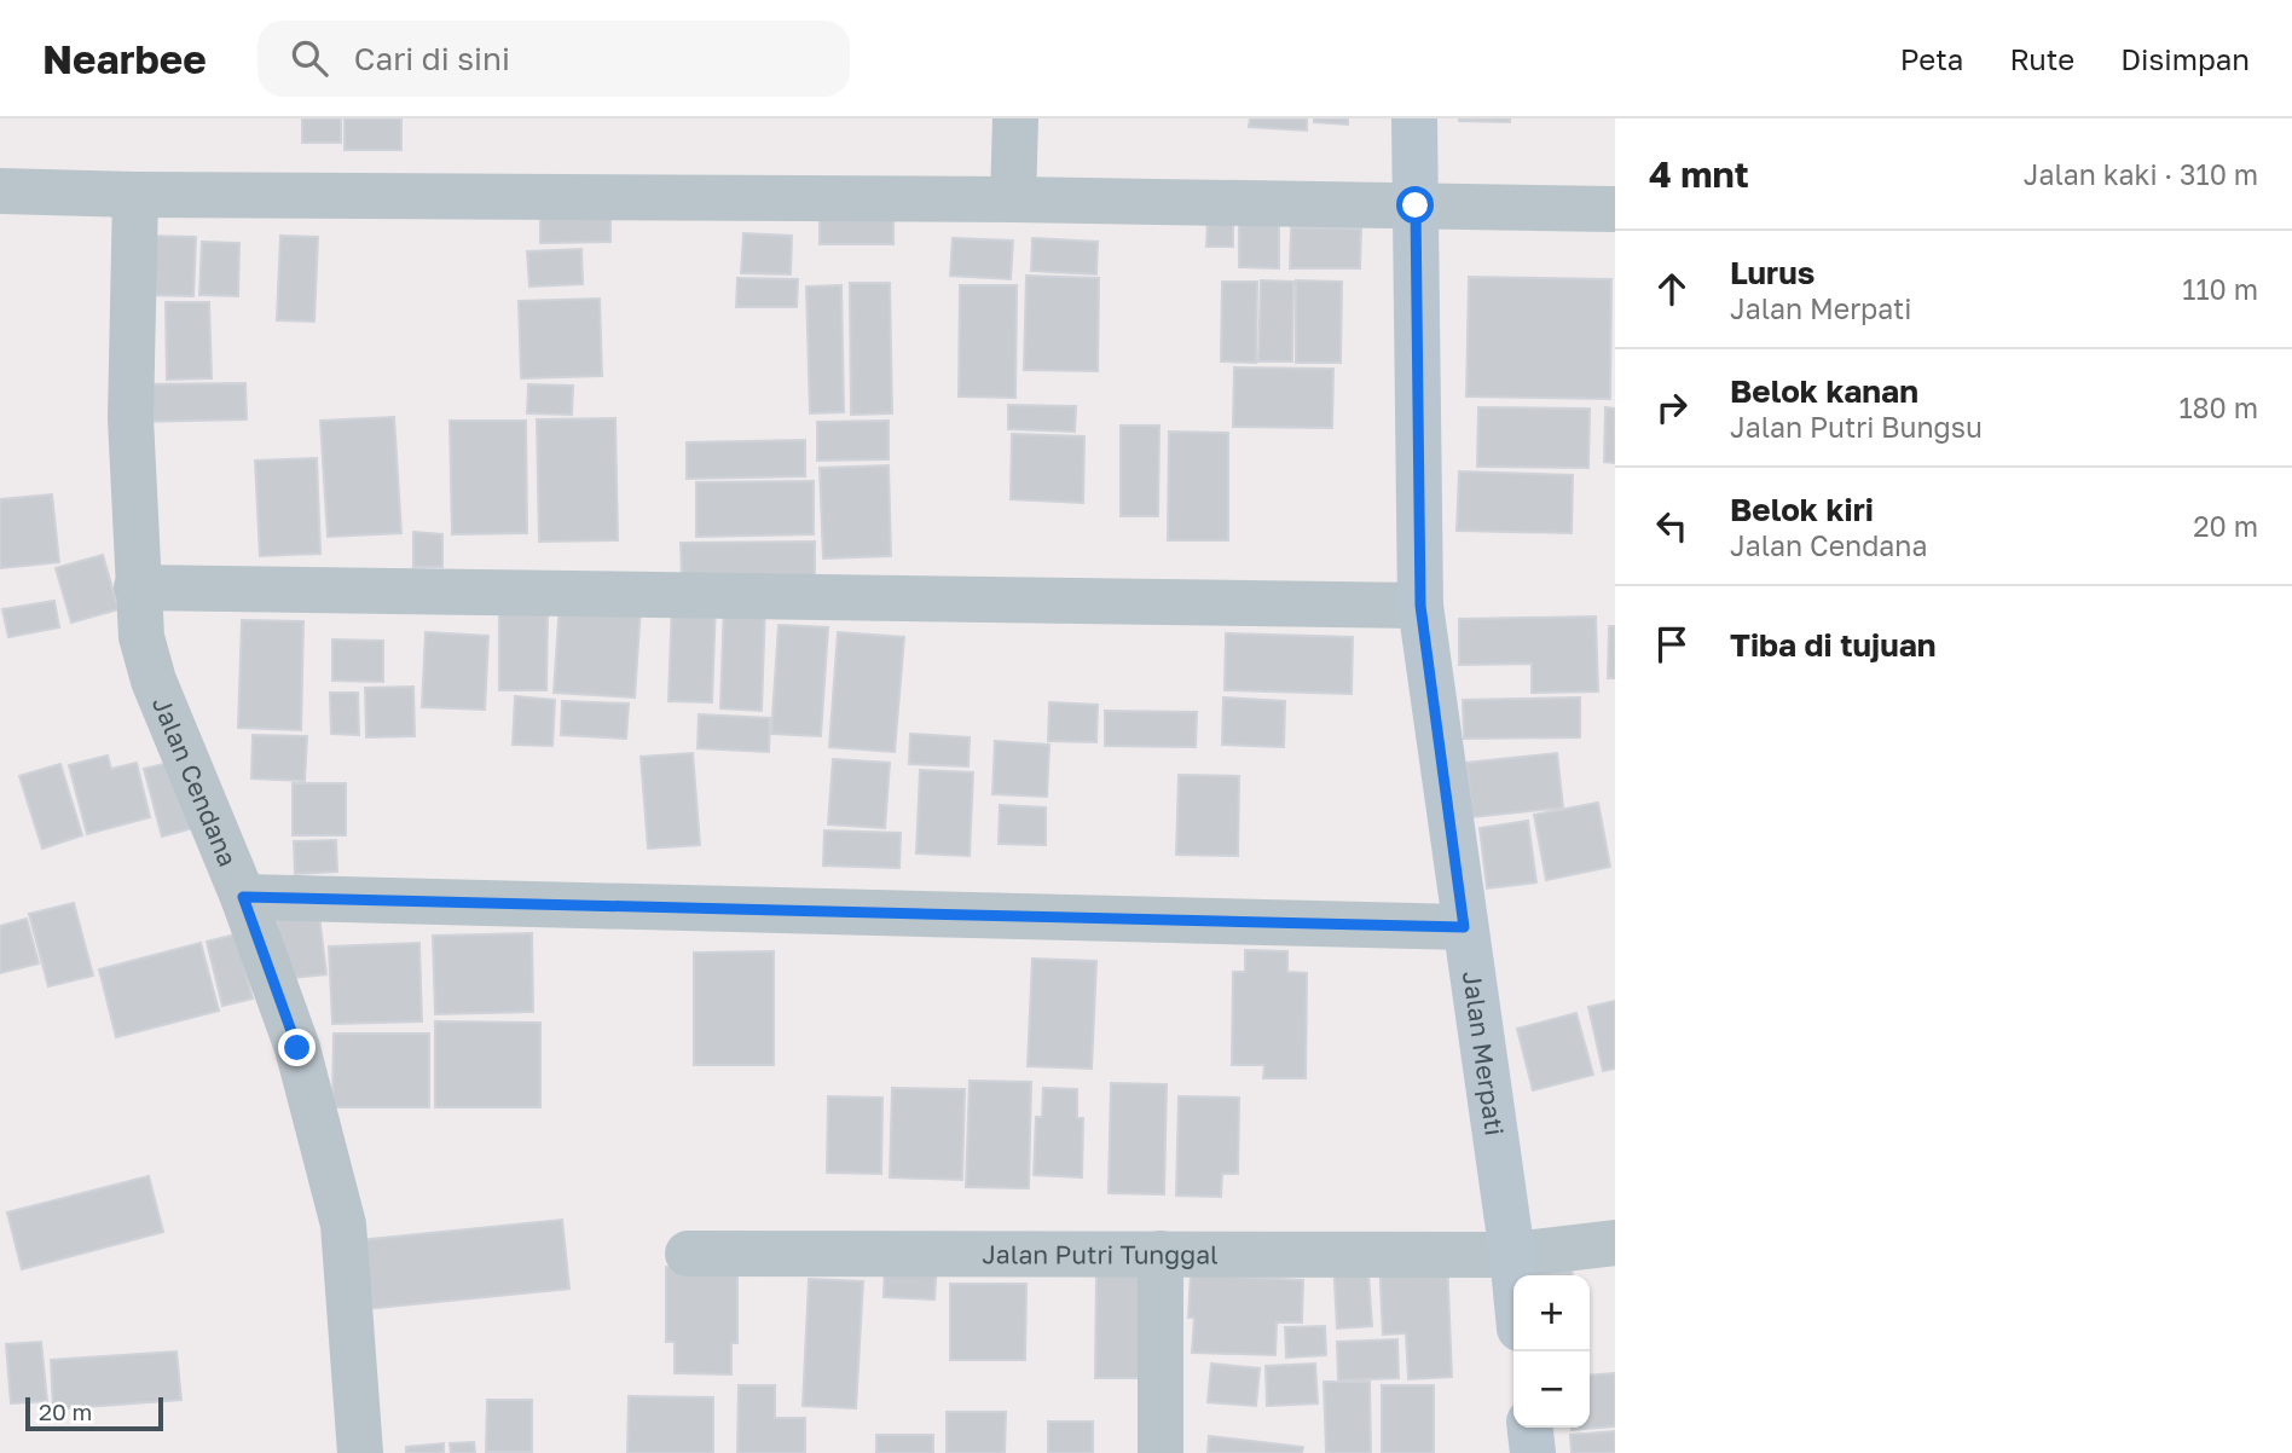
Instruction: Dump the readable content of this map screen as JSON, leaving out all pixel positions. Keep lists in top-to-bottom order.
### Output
{
  "streets": {
    "street": ["Jalan Cendana", "Jalan Merpati", "Jalan Putri Tunggal"]
  },
  "crossings": [
    ["Jalan Merpati", "Jalan Putri Tunggal"]
  ],
  "scale_bar": "20 m",
  "page": {
    "header": "Nearbee",
    "search": "Cari di sini",
    "nav": ["Peta", "Rute", "Disimpan"],
    "heading": ["4 mnt", "Jalan kaki · 310 m"],
    "list": [
      ["Lurus", "Jalan Merpati", "110 m"],
      ["Belok kanan", "Jalan Putri Bungsu", "180 m"],
      ["Belok kiri", "Jalan Cendana", "20 m"],
      "Tiba di tujuan"
    ],
    "map_buttons": ["+", "−"],
    "scale": "20 m"
  }
}
